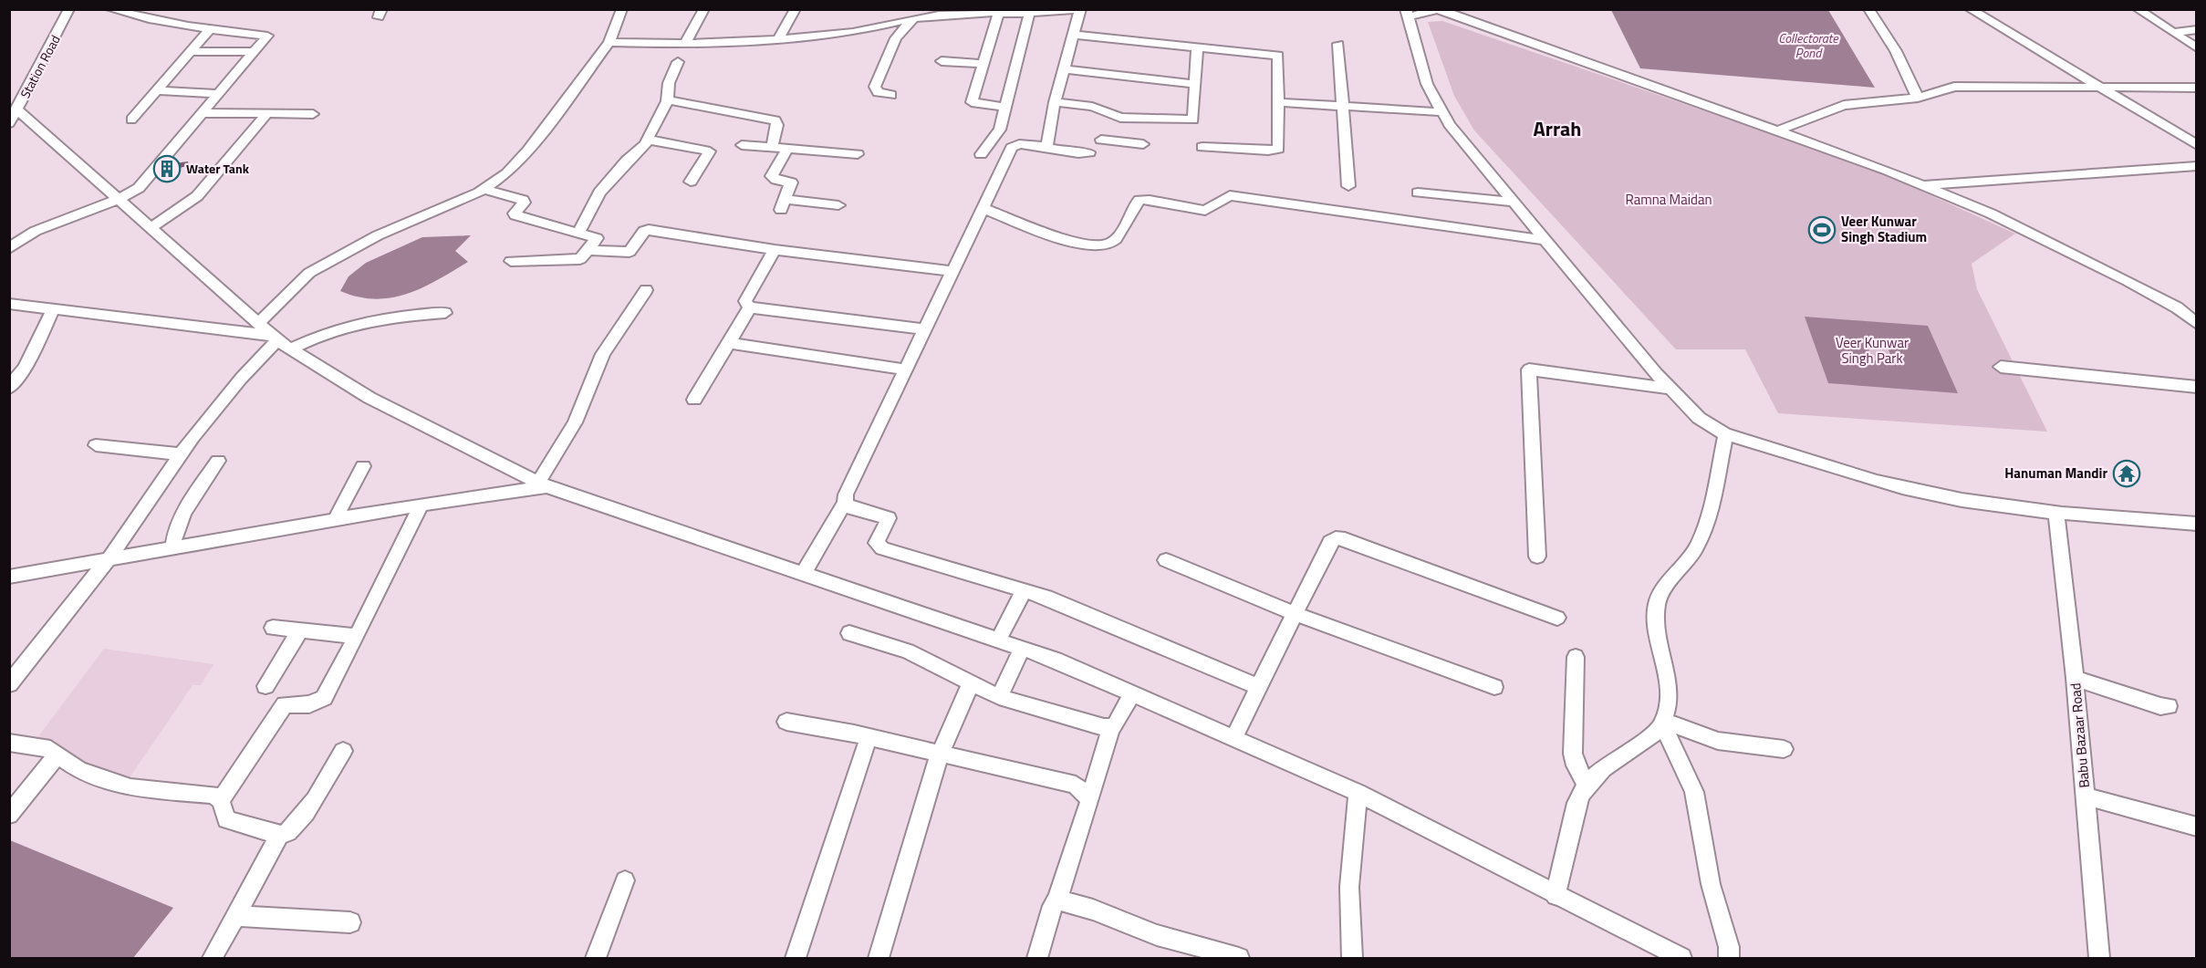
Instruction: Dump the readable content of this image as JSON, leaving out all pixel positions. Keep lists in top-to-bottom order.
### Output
{
  "streets": {
    "street": ["Station Road", "Babu Bazaar Road"]
  },
  "districts": ["Arrah"],
  "water": ["Collectorate Pond"],
  "parks": ["Ramna Maidan", "Veer Kunwar Singh Park"],
  "places": {
    "building": ["Water Tank"],
    "sports": ["Veer Kunwar Singh Stadium"],
    "temple": ["Hanuman Mandir"]
  }
}
